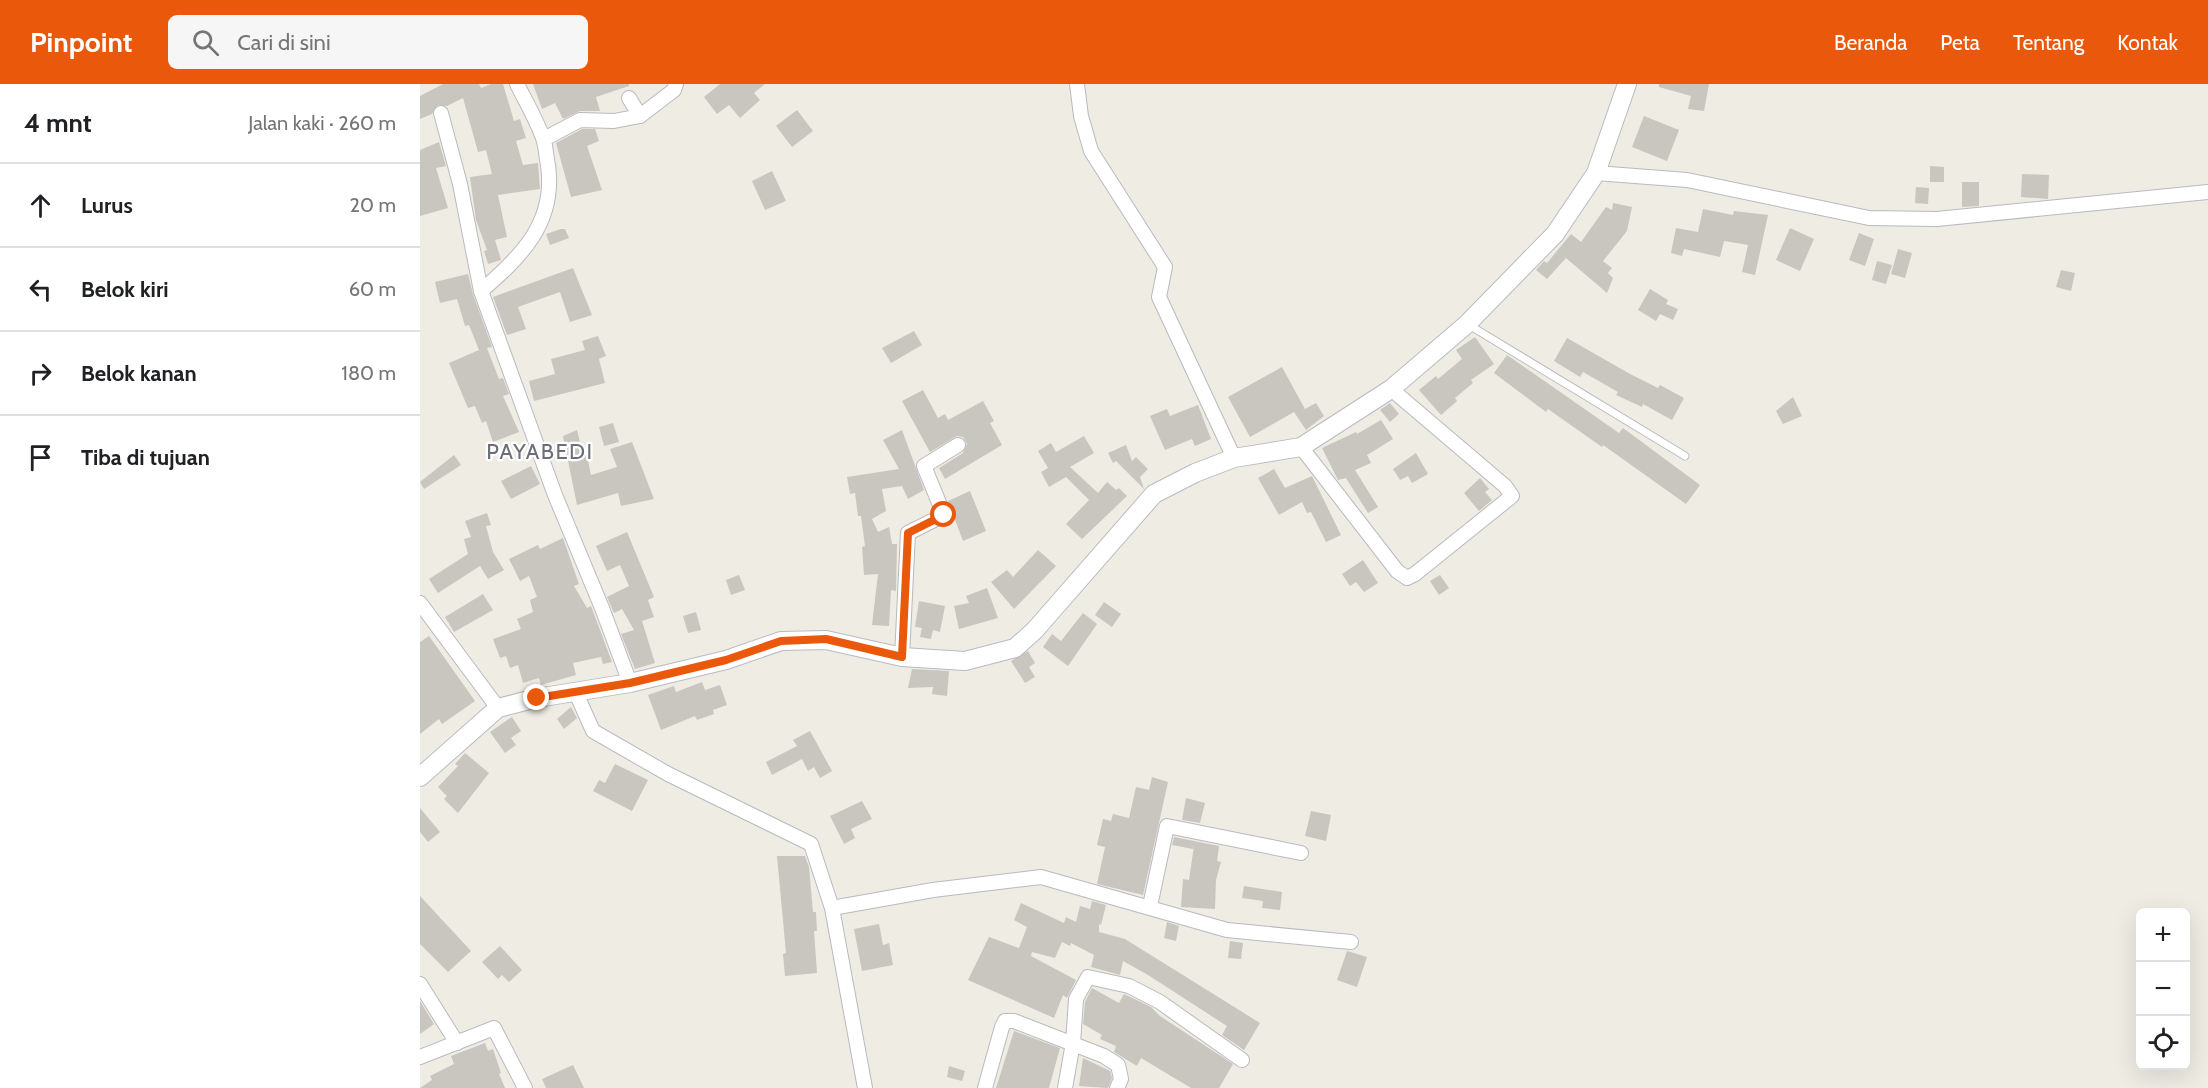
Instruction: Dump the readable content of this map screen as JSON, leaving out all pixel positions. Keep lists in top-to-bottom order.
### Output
{
  "districts": ["PAYABEDI"],
  "page": {
    "header": "Pinpoint",
    "search": "Cari di sini",
    "nav": [
      "Beranda",
      "Peta",
      "Tentang",
      "Kontak"
    ],
    "heading": ["4 mnt", "Jalan kaki · 260 m"],
    "list": [
      ["Lurus", "20 m"],
      ["Belok kiri", "60 m"],
      ["Belok kanan", "180 m"],
      "Tiba di tujuan"
    ],
    "map_buttons": ["+", "−"]
  }
}
